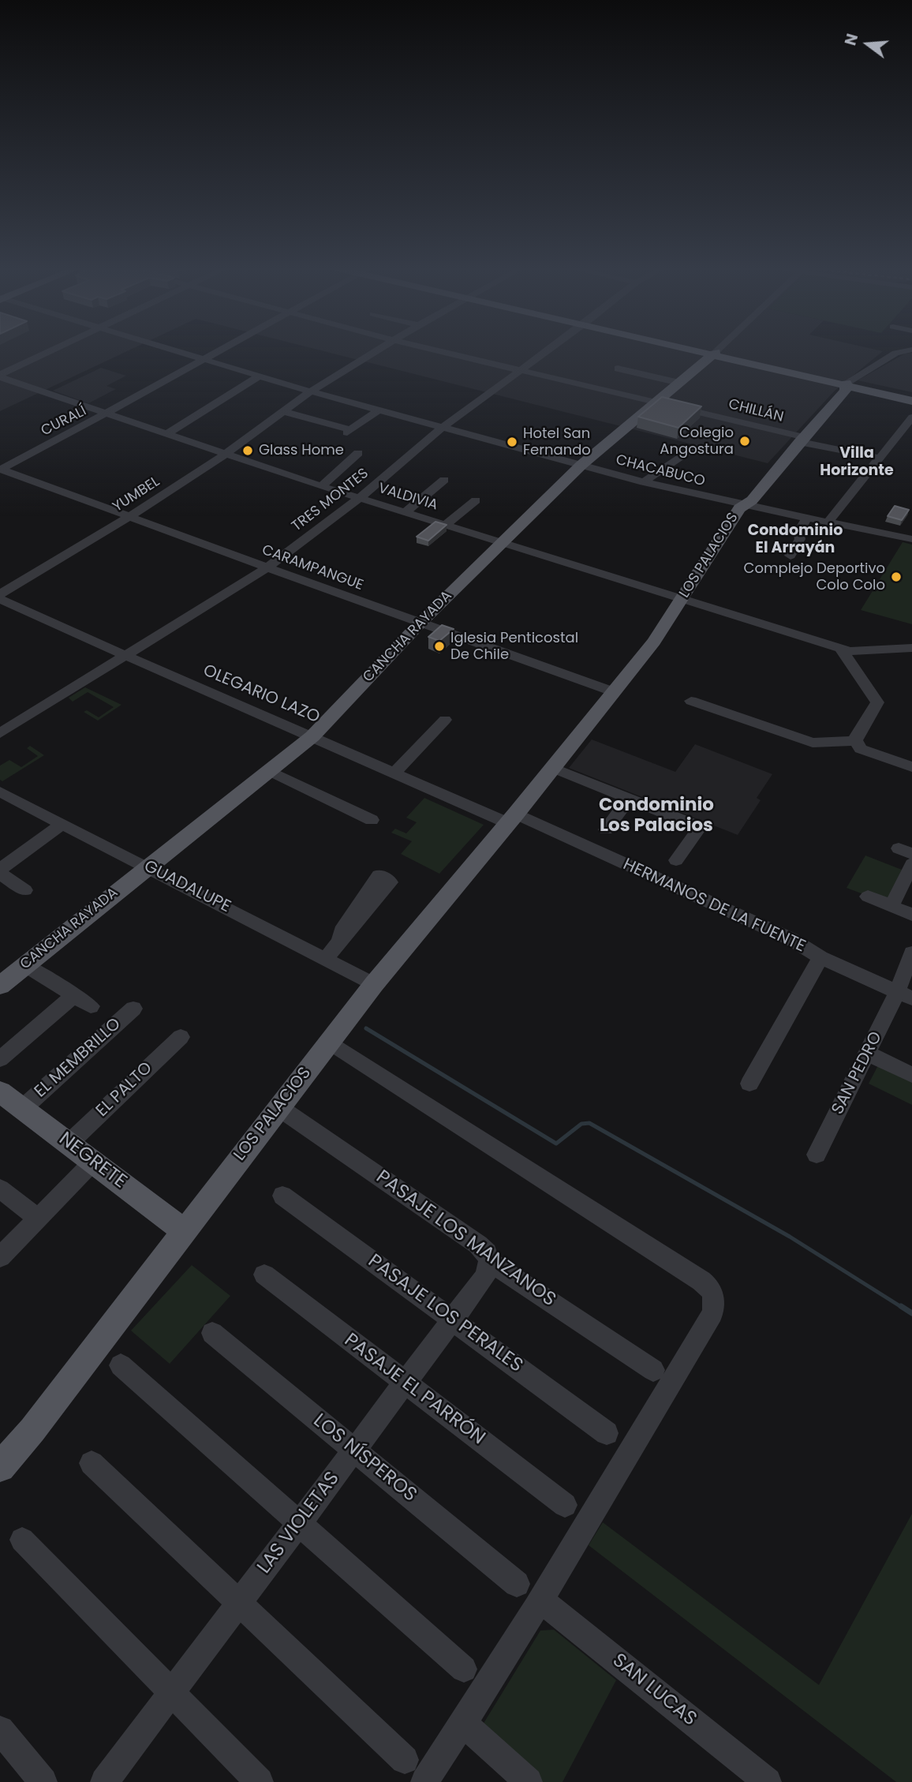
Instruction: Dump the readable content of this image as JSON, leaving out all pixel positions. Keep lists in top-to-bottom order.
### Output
{
  "streets": {
    "main road": ["LOS PALACIOS", "CANCHA RAYADA", "NEGRETE"],
    "street": [
      "CHILLÁN",
      "CURALÍ",
      "CHACABUCO",
      "YUMBEL",
      "VALDIVIA",
      "TRES MONTES",
      "CARAMPANGUE",
      "OLEGARIO LAZO",
      "GUADALUPE",
      "HERMANOS DE LA FUENTE",
      "EL MEMBRILLO",
      "SAN PEDRO",
      "EL PALTO",
      "PASAJE LOS MANZANOS",
      "PASAJE LOS PERALES",
      "PASAJE EL PARRÓN",
      "LOS NÍSPEROS",
      "LAS VIOLETAS",
      "SAN LUCAS"
    ]
  },
  "crossings": [
    ["CHILLÁN", "TRES MONTES"],
    ["CHILLÁN", "LOS PALACIOS"],
    ["CHILLÁN", "CANCHA RAYADA"],
    ["CURALÍ", "CHACABUCO"],
    ["CURALÍ", "VALDIVIA"],
    ["CURALÍ", "CARAMPANGUE"],
    ["CHACABUCO", "YUMBEL"],
    ["CHACABUCO", "TRES MONTES"],
    ["CHACABUCO", "LOS PALACIOS"],
    ["CHACABUCO", "CANCHA RAYADA"],
    ["YUMBEL", "VALDIVIA"],
    ["YUMBEL", "CARAMPANGUE"],
    ["VALDIVIA", "TRES MONTES"],
    ["VALDIVIA", "LOS PALACIOS"],
    ["VALDIVIA", "CANCHA RAYADA"],
    ["TRES MONTES", "CARAMPANGUE"],
    ["TRES MONTES", "OLEGARIO LAZO"],
    ["LOS PALACIOS", "CARAMPANGUE"],
    ["LOS PALACIOS", "OLEGARIO LAZO"],
    ["LOS PALACIOS", "GUADALUPE"],
    ["LOS PALACIOS", "HERMANOS DE LA FUENTE"],
    ["LOS PALACIOS", "NEGRETE"],
    ["LOS PALACIOS", "PASAJE LOS MANZANOS"],
    ["CARAMPANGUE", "CANCHA RAYADA"],
    ["CANCHA RAYADA", "OLEGARIO LAZO"],
    ["CANCHA RAYADA", "GUADALUPE"],
    ["OLEGARIO LAZO", "HERMANOS DE LA FUENTE"],
    ["HERMANOS DE LA FUENTE", "SAN PEDRO"],
    ["EL MEMBRILLO", "NEGRETE"],
    ["EL PALTO", "NEGRETE"],
    ["PASAJE LOS MANZANOS", "LAS VIOLETAS"],
    ["PASAJE LOS PERALES", "LAS VIOLETAS"],
    ["PASAJE EL PARRÓN", "LAS VIOLETAS"],
    ["LOS NÍSPEROS", "LAS VIOLETAS"]
  ],
  "districts": ["Villa Horizonte", "Condominio El Arrayán", "Condominio Los Palacios"],
  "places": [
    "Colegio Angostura",
    "Hotel San Fernando",
    "Glass Home",
    "Complejo Deportivo Colo Colo",
    "Iglesia Penticostal De Chile"
  ],
  "north": "left"
}
